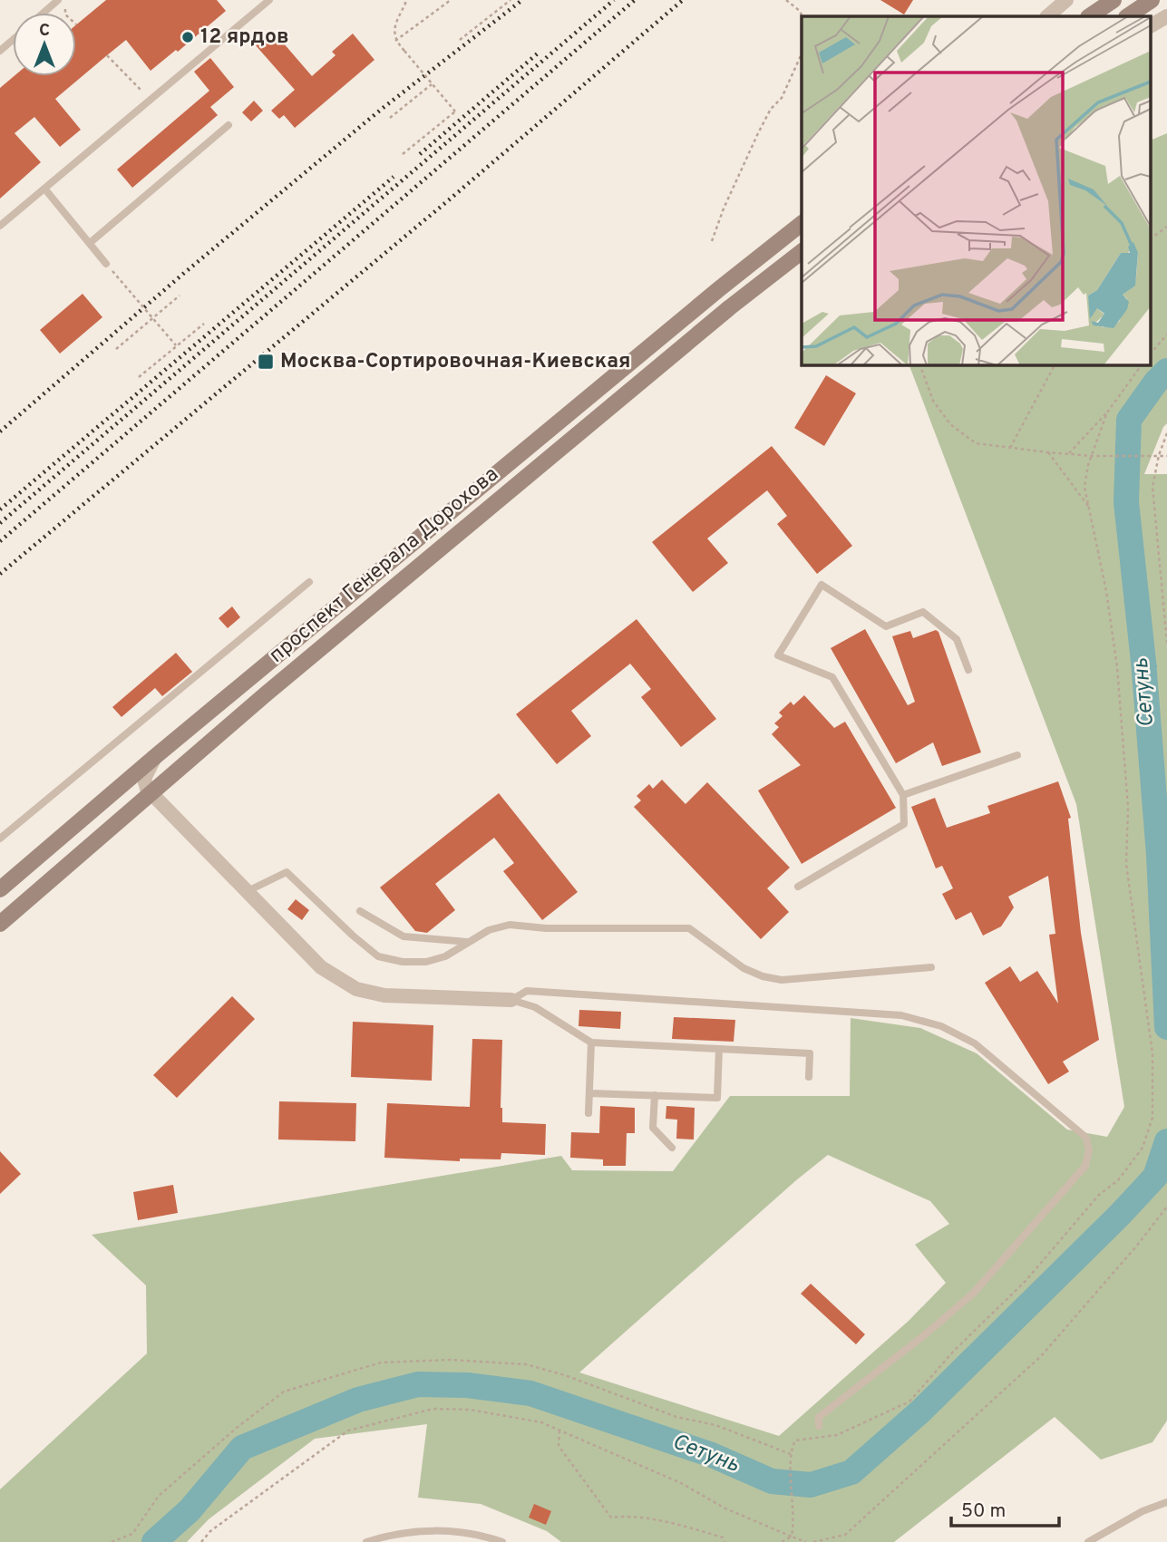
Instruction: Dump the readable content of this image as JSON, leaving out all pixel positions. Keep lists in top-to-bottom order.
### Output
{
  "streets": {
    "main road": ["проспект Генерала Дорохова"]
  },
  "water": ["Сетунь"],
  "places": {
    "other": ["12 ярдов"],
    "transit": ["Москва-Сортировочная-Киевская"]
  },
  "scale_bar": "50 m",
  "north": "top"
}
